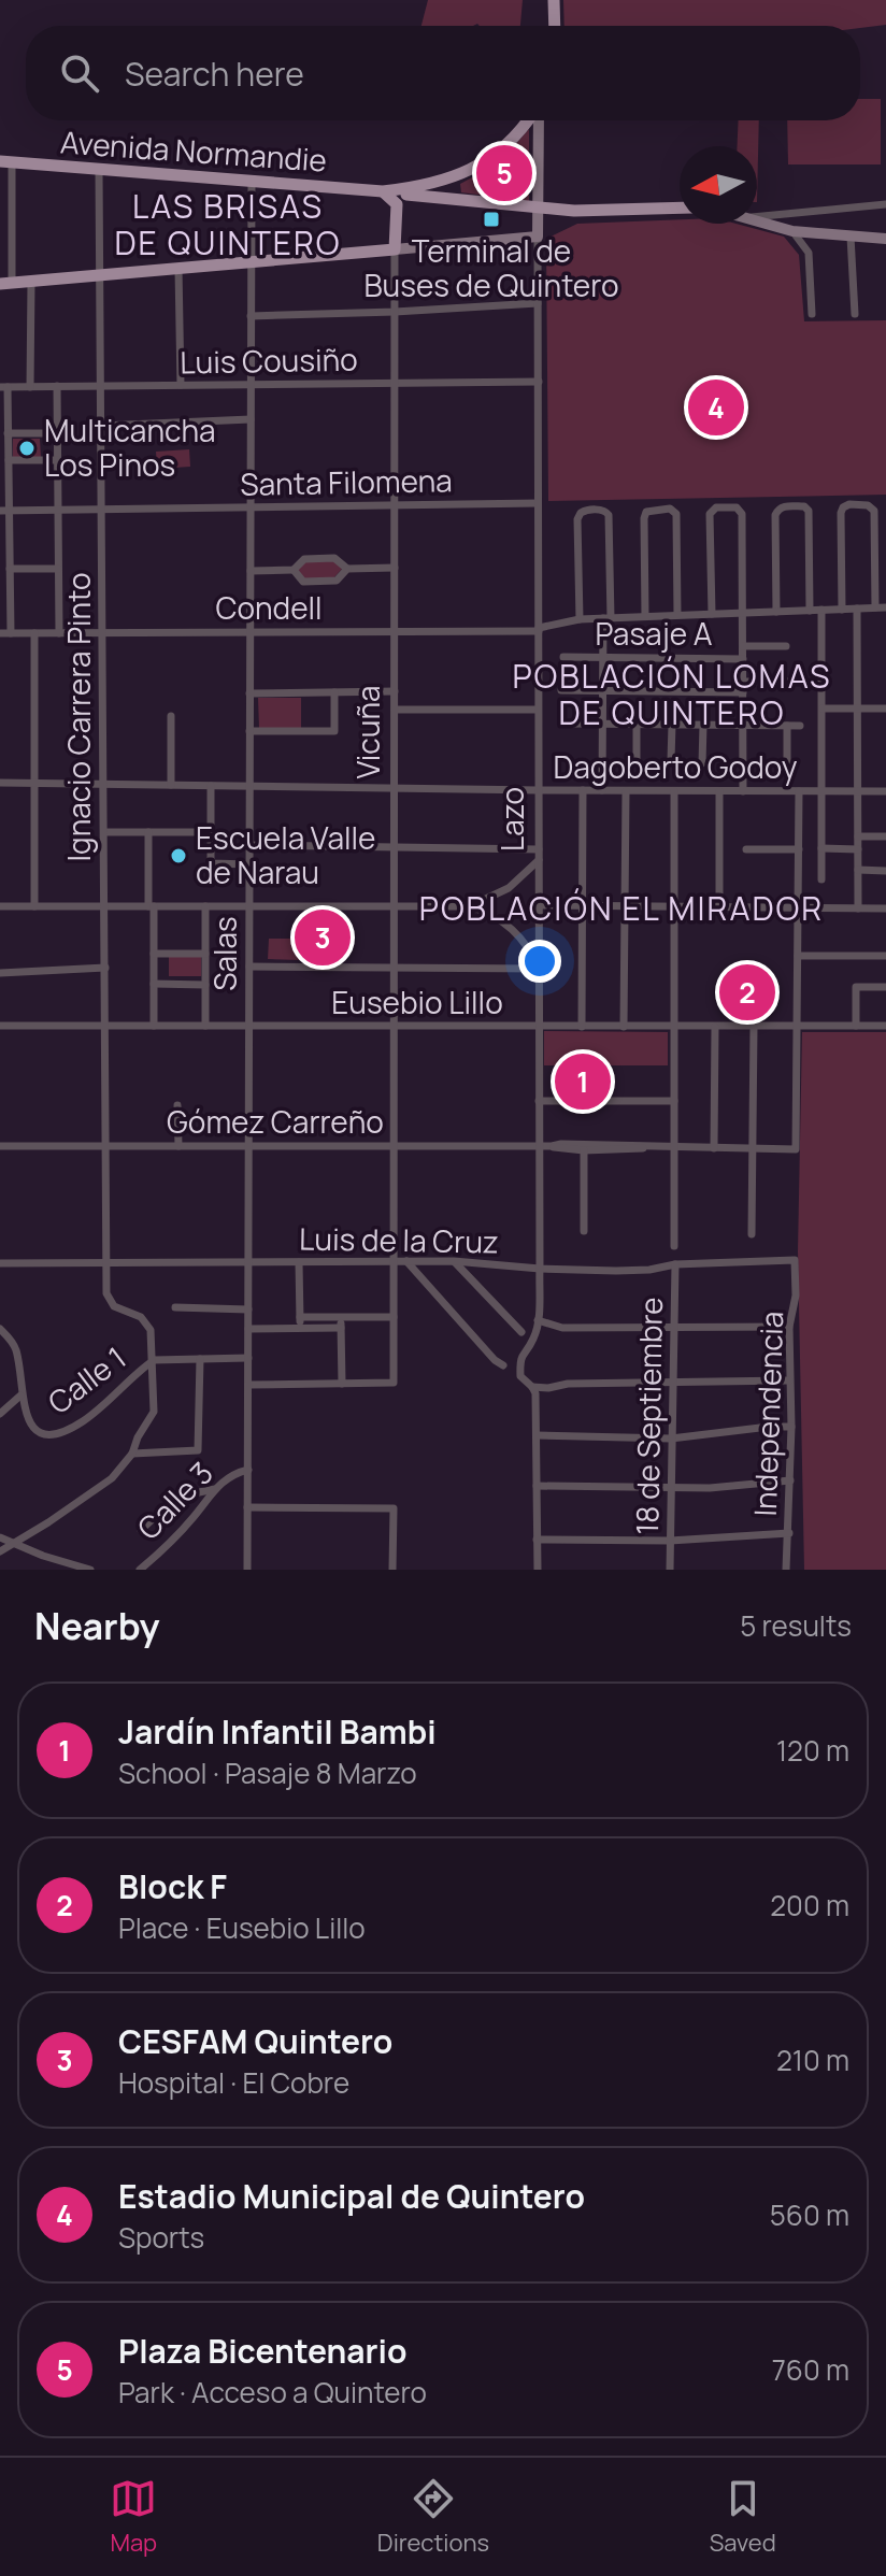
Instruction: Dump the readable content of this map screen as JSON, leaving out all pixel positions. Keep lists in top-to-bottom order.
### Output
{
  "streets": {
    "main road": ["Avenida Normandie", "Vicuña", "Lazo"],
    "street": [
      "Luis Cousiño",
      "Santa Filomena",
      "Condell",
      "Pasaje A",
      "Ignacio Carrera Pinto",
      "Dagoberto Godoy",
      "Salas",
      "Eusebio Lillo",
      "Gómez Carreño",
      "Luis de la Cruz",
      "Calle 1",
      "Independencia",
      "18 de Septiembre",
      "Calle 3"
    ]
  },
  "crossings": [
    ["Avenida Normandie", "Ignacio Carrera Pinto"],
    ["Avenida Normandie", "Salas"],
    ["Luis Cousiño", "Ignacio Carrera Pinto"],
    ["Luis Cousiño", "Vicuña"],
    ["Luis Cousiño", "Lazo"],
    ["Luis Cousiño", "Salas"],
    ["Santa Filomena", "Ignacio Carrera Pinto"],
    ["Santa Filomena", "Vicuña"],
    ["Santa Filomena", "Lazo"],
    ["Santa Filomena", "Salas"],
    ["Condell", "Ignacio Carrera Pinto"],
    ["Condell", "Vicuña"],
    ["Condell", "Lazo"],
    ["Condell", "Salas"],
    ["Ignacio Carrera Pinto", "Dagoberto Godoy"],
    ["Ignacio Carrera Pinto", "Eusebio Lillo"],
    ["Ignacio Carrera Pinto", "Gómez Carreño"],
    ["Ignacio Carrera Pinto", "Luis de la Cruz"],
    ["Ignacio Carrera Pinto", "Calle 1"],
    ["Vicuña", "Dagoberto Godoy"],
    ["Vicuña", "Eusebio Lillo"],
    ["Vicuña", "Gómez Carreño"],
    ["Vicuña", "Luis de la Cruz"],
    ["Dagoberto Godoy", "Lazo"],
    ["Dagoberto Godoy", "Salas"],
    ["Lazo", "Eusebio Lillo"],
    ["Lazo", "Gómez Carreño"],
    ["Lazo", "Luis de la Cruz"],
    ["Salas", "Eusebio Lillo"],
    ["Salas", "Gómez Carreño"],
    ["Salas", "Luis de la Cruz"],
    ["Salas", "Calle 3"],
    ["Eusebio Lillo", "Gómez Carreño"],
    ["Luis de la Cruz", "Independencia"],
    ["Luis de la Cruz", "18 de Septiembre"]
  ],
  "districts": ["LAS BRISAS DE QUINTERO", "POBLACIÓN LOMAS DE QUINTERO", "POBLACIÓN EL MIRADOR"],
  "places": {
    "transit": ["Terminal de Buses de Quintero"],
    "other": ["Multicancha Los Pinos", "Escuela Valle de Narau"]
  },
  "north": "left",
  "page": {
    "search": "Search here",
    "pins": [
      "5",
      "4",
      "3",
      "2",
      "1"
    ],
    "heading": ["Nearby", "5 results"],
    "list": [
      {
        "mark": "1",
        "name": "Jardín Infantil Bambi",
        "note": "School · Pasaje 8 Marzo",
        "value": "120 m"
      },
      {
        "mark": "2",
        "name": "Block F",
        "note": "Place · Eusebio Lillo",
        "value": "200 m"
      },
      {
        "mark": "3",
        "name": "CESFAM Quintero",
        "note": "Hospital · El Cobre",
        "value": "210 m"
      },
      {
        "mark": "4",
        "name": "Estadio Municipal de Quintero",
        "note": "Sports",
        "value": "560 m"
      },
      {
        "mark": "5",
        "name": "Plaza Bicentenario",
        "note": "Park · Acceso a Quintero",
        "value": "760 m"
      }
    ],
    "nav": ["Map", "Directions", "Saved"]
  }
}
